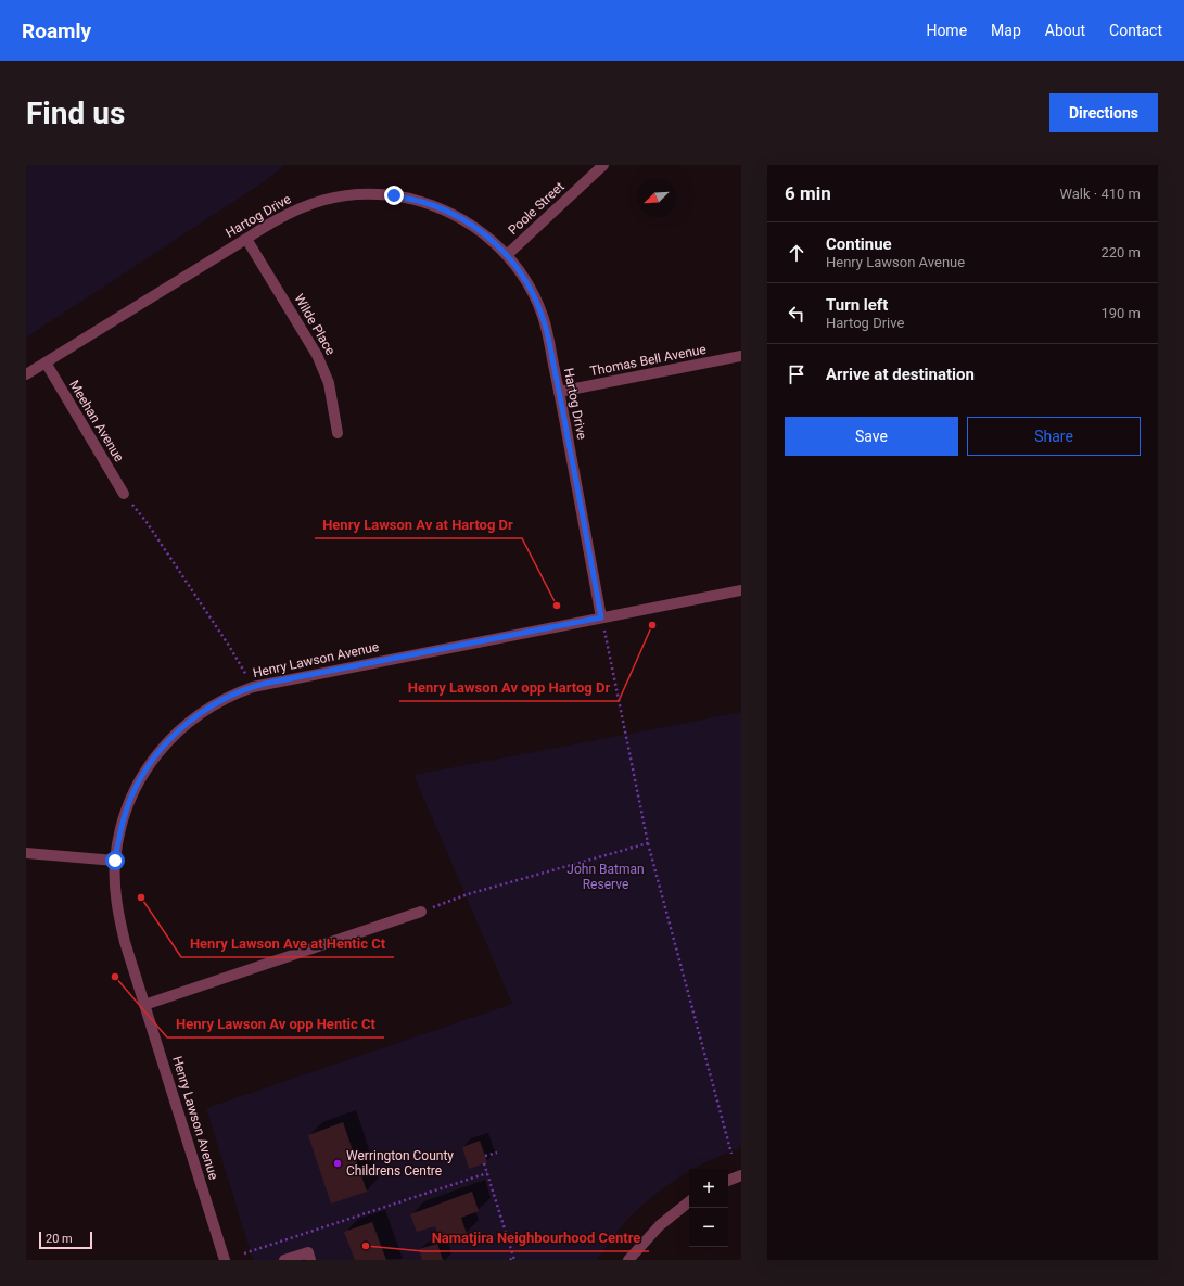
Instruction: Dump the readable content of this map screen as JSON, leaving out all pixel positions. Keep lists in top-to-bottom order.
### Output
{
  "streets": {
    "street": [
      "Poole Street",
      "Hartog Drive",
      "Wilde Place",
      "Thomas Bell Avenue",
      "Meehan Avenue",
      "Henry Lawson Avenue"
    ]
  },
  "crossings": [
    ["Poole Street", "Hartog Drive"],
    ["Hartog Drive", "Wilde Place"],
    ["Hartog Drive", "Thomas Bell Avenue"],
    ["Hartog Drive", "Meehan Avenue"],
    ["Hartog Drive", "Henry Lawson Avenue"]
  ],
  "parks": ["John Batman Reserve"],
  "places": [
    "Henry Lawson Av at Hartog Dr",
    "Henry Lawson Av opp Hartog Dr",
    "Henry Lawson Ave at Hentic Ct",
    "Henry Lawson Av opp Hentic Ct",
    "Werrington County Childrens Centre",
    "Namatjira Neighbourhood Centre"
  ],
  "scale_bar": "20 m",
  "north": "bottom left",
  "page": {
    "header": "Roamly",
    "nav": [
      "Home",
      "Map",
      "About",
      "Contact"
    ],
    "buttons": [
      "Directions",
      ["Save", "Share"]
    ],
    "title": "Find us",
    "heading": ["6 min", "Walk · 410 m"],
    "list": [
      ["Continue", "Henry Lawson Avenue", "220 m"],
      ["Turn left", "Hartog Drive", "190 m"],
      "Arrive at destination"
    ],
    "map_buttons": ["+", "−"],
    "scale": "20 m"
  }
}
